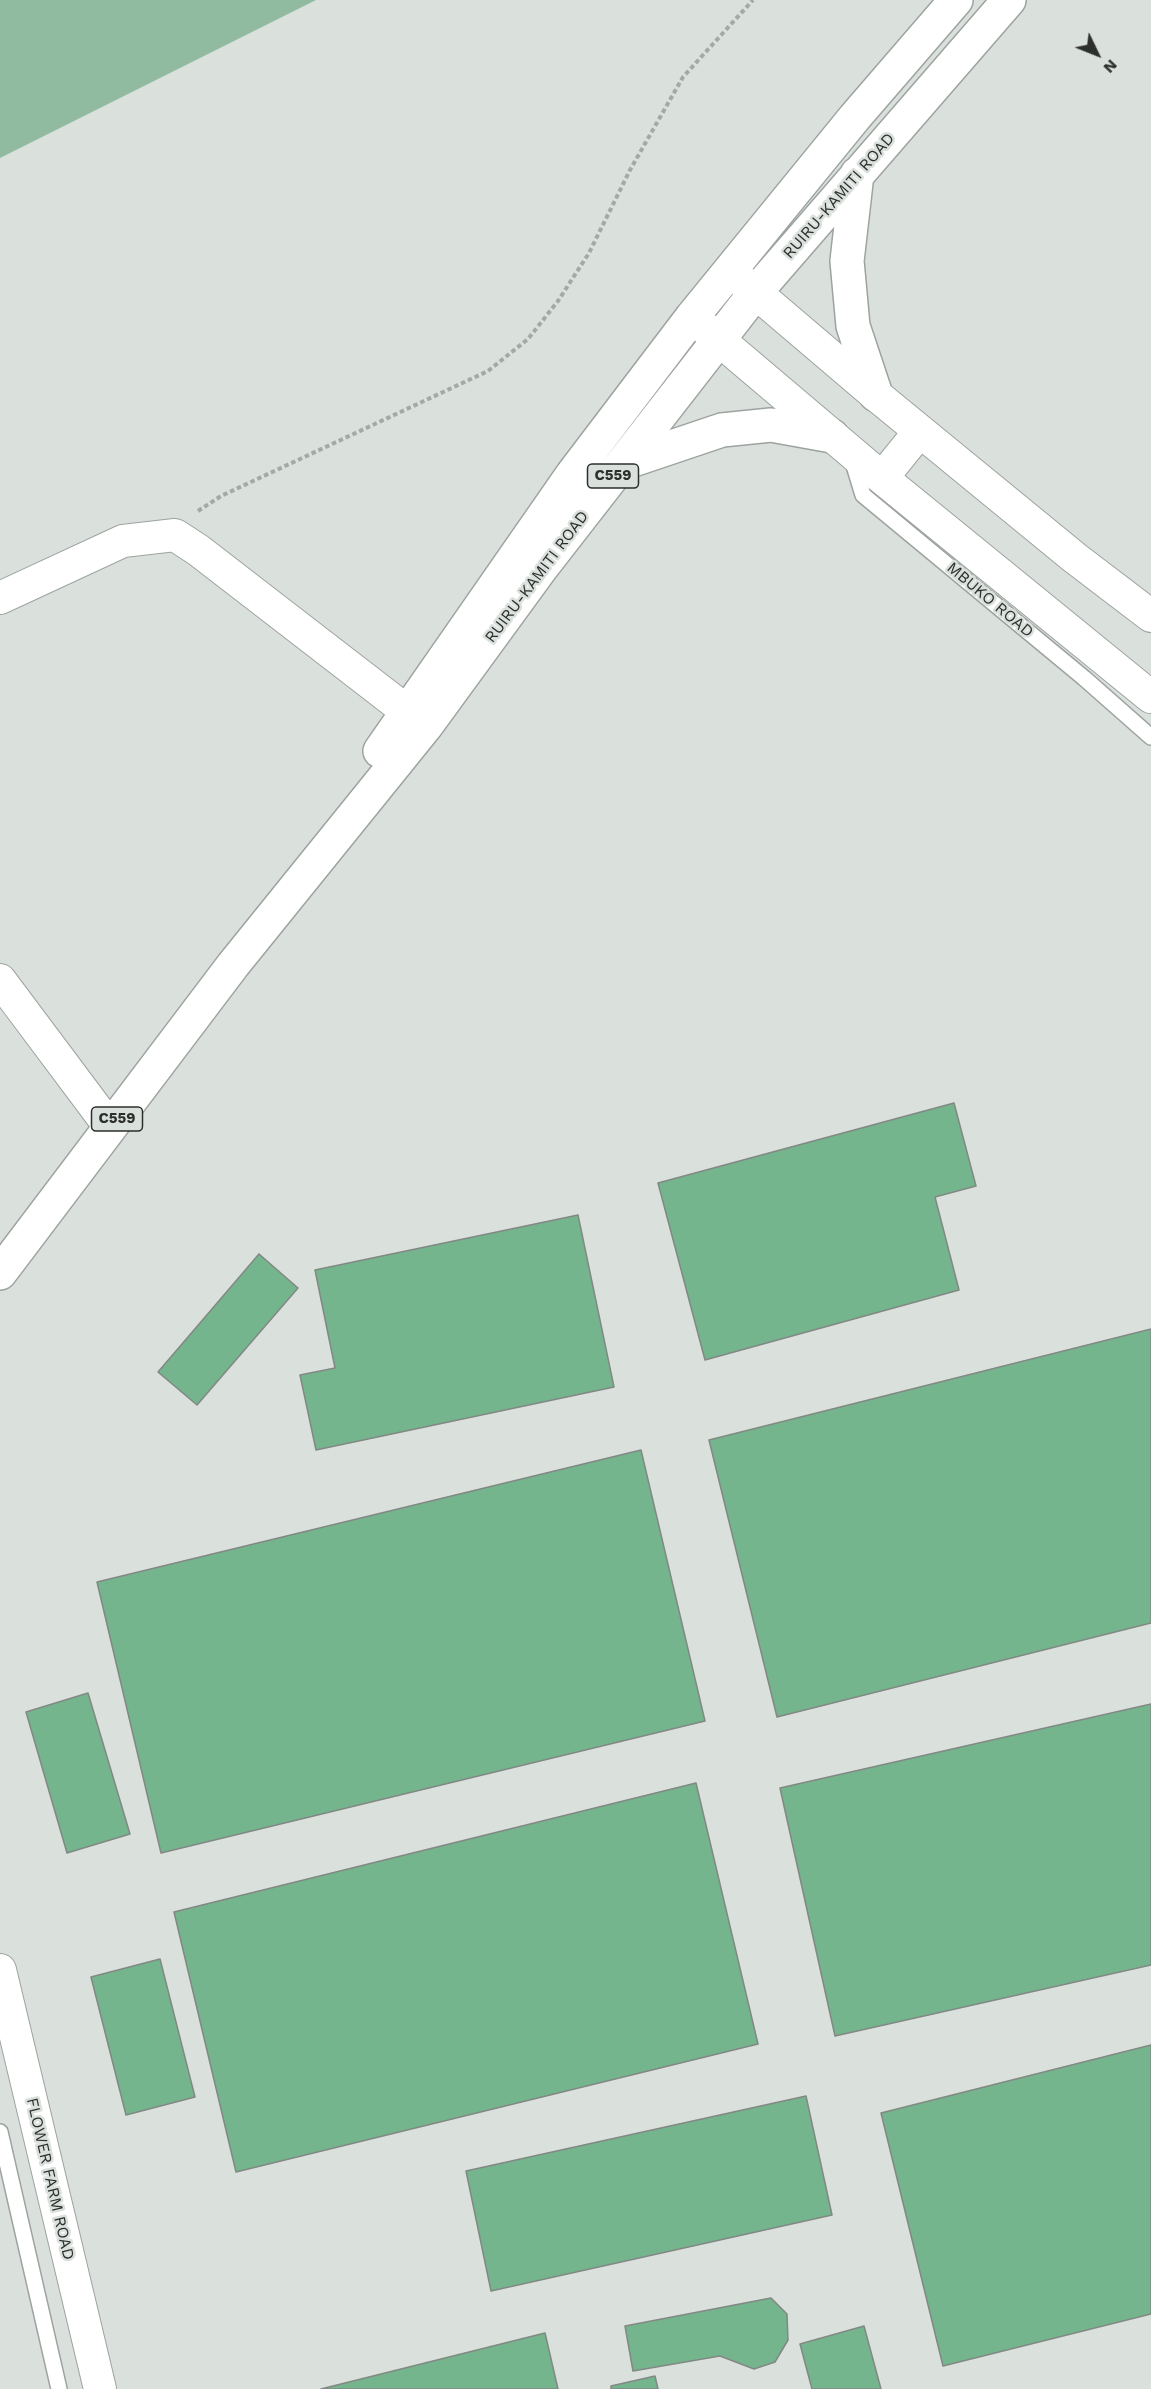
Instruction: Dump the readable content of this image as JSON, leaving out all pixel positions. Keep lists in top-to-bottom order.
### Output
{
  "streets": {
    "main road": ["RUIRU-KAMITI ROAD", "C559"],
    "street": ["FLOWER FARM ROAD"],
    "lane": ["MBUKO ROAD"]
  },
  "north": "bottom right"
}
